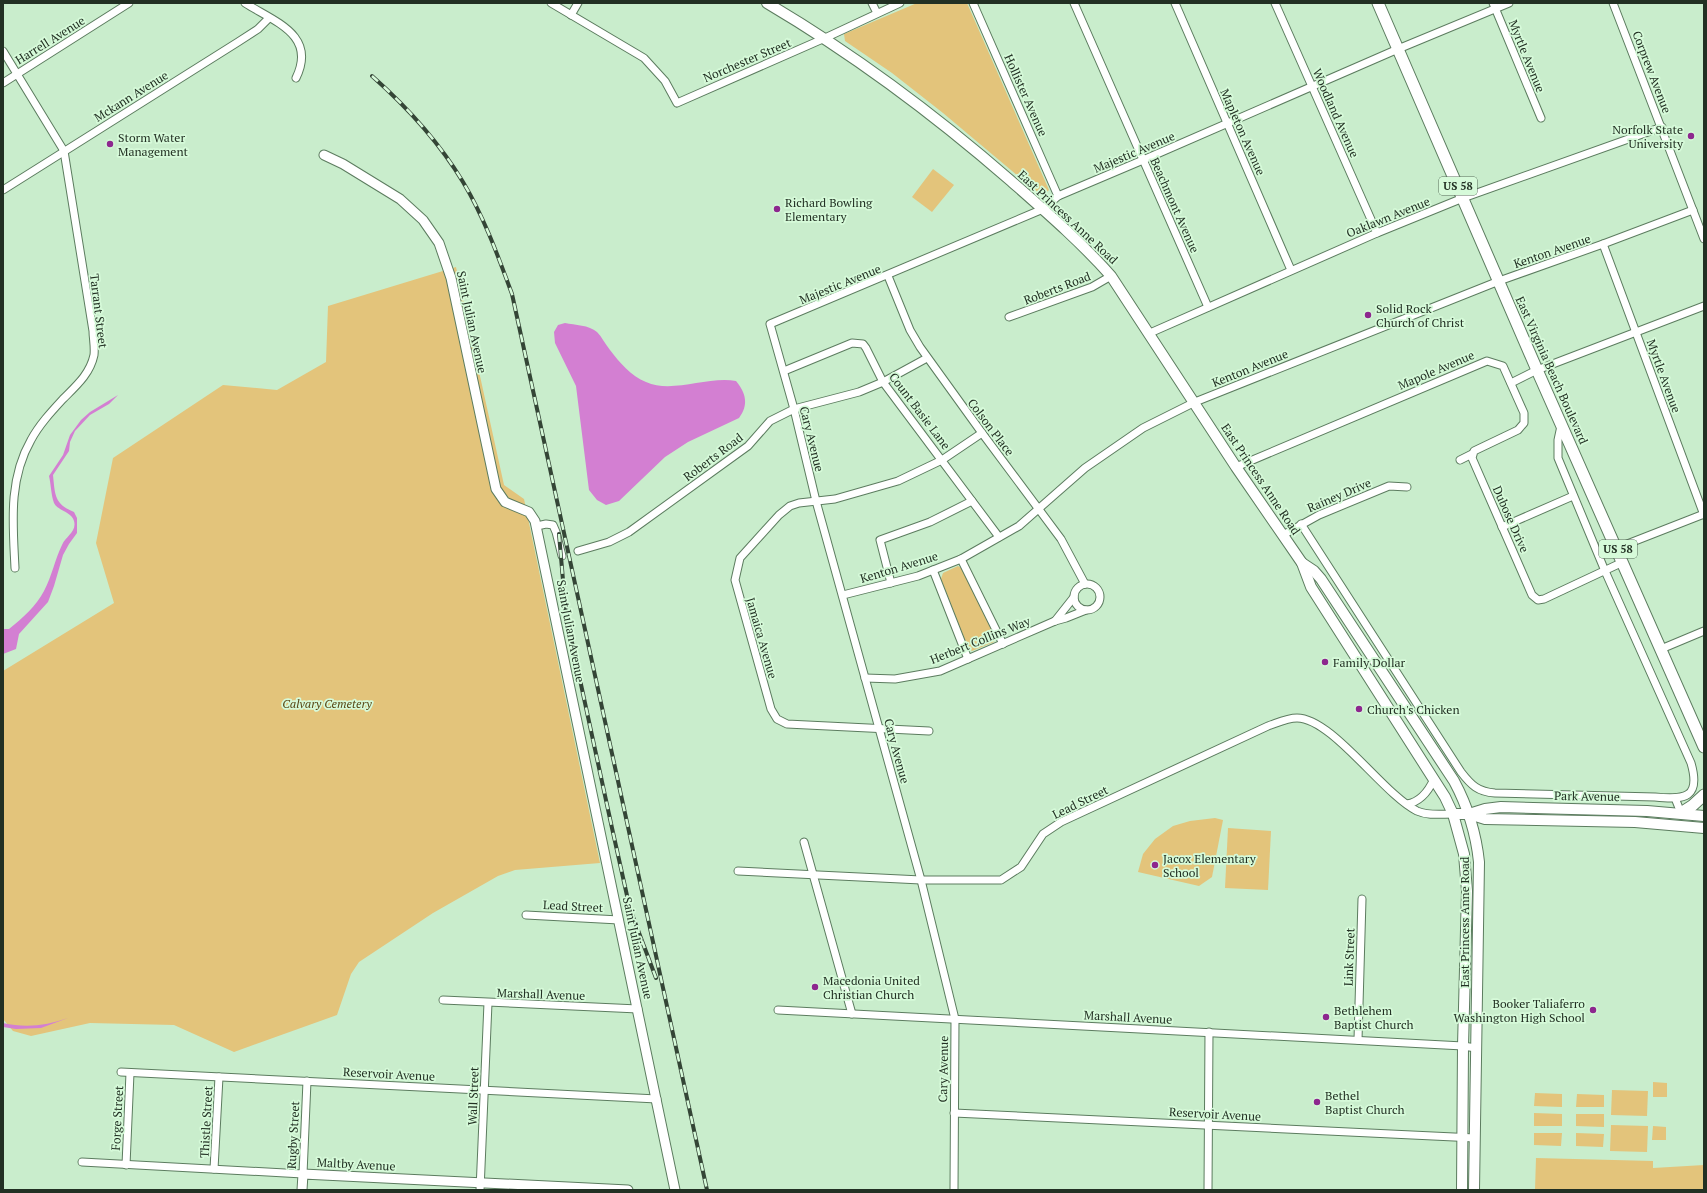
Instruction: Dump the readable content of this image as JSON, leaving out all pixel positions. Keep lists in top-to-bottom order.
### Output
{
  "streets": {
    "main road": [
      "US 58",
      "East Princess Anne Road",
      "East Virginia Beach Boulevard",
      "Park Avenue"
    ],
    "street": [
      "Harrell Avenue",
      "Myrtle Avenue",
      "Norchester Street",
      "Corprew Avenue",
      "Hollister Avenue",
      "Mckann Avenue",
      "Woodland Avenue",
      "Mapleton Avenue",
      "Majestic Avenue",
      "Beachmont Avenue",
      "Oaklawn Avenue",
      "Kenton Avenue",
      "Roberts Road",
      "Tarrant Street",
      "Saint Julian Avenue",
      "Mapole Avenue",
      "Count Basie Lane",
      "Colson Place",
      "Cary Avenue",
      "Rainey Drive",
      "Dubose Drive",
      "Jamaica Avenue",
      "Herbert Collins Way",
      "Lead Street",
      "Link Street",
      "Marshall Avenue",
      "Reservoir Avenue",
      "Wall Street",
      "Forge Street",
      "Thistle Street",
      "Rugby Street",
      "Maltby Avenue"
    ]
  },
  "crossings": [
    ["Harrell Avenue", "Tarrant Street"],
    ["Myrtle Avenue", "Majestic Avenue"],
    ["Myrtle Avenue", "Kenton Avenue"],
    ["Norchester Street", "East Princess Anne Road"],
    ["Corprew Avenue", "Oaklawn Avenue"],
    ["Corprew Avenue", "Kenton Avenue"],
    ["Hollister Avenue", "Majestic Avenue"],
    ["Mckann Avenue", "Tarrant Street"],
    ["Woodland Avenue", "Majestic Avenue"],
    ["Woodland Avenue", "Oaklawn Avenue"],
    ["Mapleton Avenue", "Majestic Avenue"],
    ["Mapleton Avenue", "Oaklawn Avenue"],
    ["Majestic Avenue", "Beachmont Avenue"],
    ["Majestic Avenue", "East Princess Anne Road"],
    ["Majestic Avenue", "East Virginia Beach Boulevard"],
    ["Majestic Avenue", "Colson Place"],
    ["Majestic Avenue", "Cary Avenue"],
    ["Beachmont Avenue", "Oaklawn Avenue"],
    ["East Princess Anne Road", "Oaklawn Avenue"],
    ["East Princess Anne Road", "Kenton Avenue"],
    ["East Princess Anne Road", "Roberts Road"],
    ["East Princess Anne Road", "Mapole Avenue"],
    ["East Princess Anne Road", "Rainey Drive"],
    ["East Princess Anne Road", "Park Avenue"],
    ["East Princess Anne Road", "Lead Street"],
    ["East Princess Anne Road", "Marshall Avenue"],
    ["East Princess Anne Road", "Reservoir Avenue"],
    ["Oaklawn Avenue", "East Virginia Beach Boulevard"],
    ["Kenton Avenue", "East Virginia Beach Boulevard"],
    ["Kenton Avenue", "Count Basie Lane"],
    ["Kenton Avenue", "Colson Place"],
    ["Kenton Avenue", "Cary Avenue"],
    ["Kenton Avenue", "Herbert Collins Way"],
    ["Roberts Road", "Count Basie Lane"],
    ["Roberts Road", "Colson Place"],
    ["Roberts Road", "Cary Avenue"],
    ["Saint Julian Avenue", "Lead Street"],
    ["Saint Julian Avenue", "Marshall Avenue"],
    ["Saint Julian Avenue", "Reservoir Avenue"],
    ["East Virginia Beach Boulevard", "Dubose Drive"],
    ["Count Basie Lane", "Cary Avenue"],
    ["Count Basie Lane", "Jamaica Avenue"],
    ["Colson Place", "Jamaica Avenue"],
    ["Colson Place", "Herbert Collins Way"],
    ["Cary Avenue", "Jamaica Avenue"],
    ["Cary Avenue", "Herbert Collins Way"],
    ["Cary Avenue", "Lead Street"],
    ["Cary Avenue", "Marshall Avenue"],
    ["Cary Avenue", "Reservoir Avenue"],
    ["Park Avenue", "Lead Street"],
    ["Link Street", "Marshall Avenue"],
    ["Marshall Avenue", "Wall Street"],
    ["Reservoir Avenue", "Wall Street"],
    ["Reservoir Avenue", "Forge Street"],
    ["Reservoir Avenue", "Thistle Street"],
    ["Reservoir Avenue", "Rugby Street"],
    ["Wall Street", "Maltby Avenue"],
    ["Forge Street", "Maltby Avenue"],
    ["Thistle Street", "Maltby Avenue"],
    ["Rugby Street", "Maltby Avenue"]
  ],
  "parks": ["Calvary Cemetery"],
  "places": [
    "Norfolk State University",
    "Storm Water Management",
    "Richard Bowling Elementary",
    "Solid Rock Church of Christ",
    "Family Dollar",
    "Church's Chicken",
    "Jacox Elementary School",
    "Macedonia United Christian Church",
    "Booker Taliaferro Washington High School",
    "Bethlehem Baptist Church",
    "Bethel Baptist Church"
  ]
}
